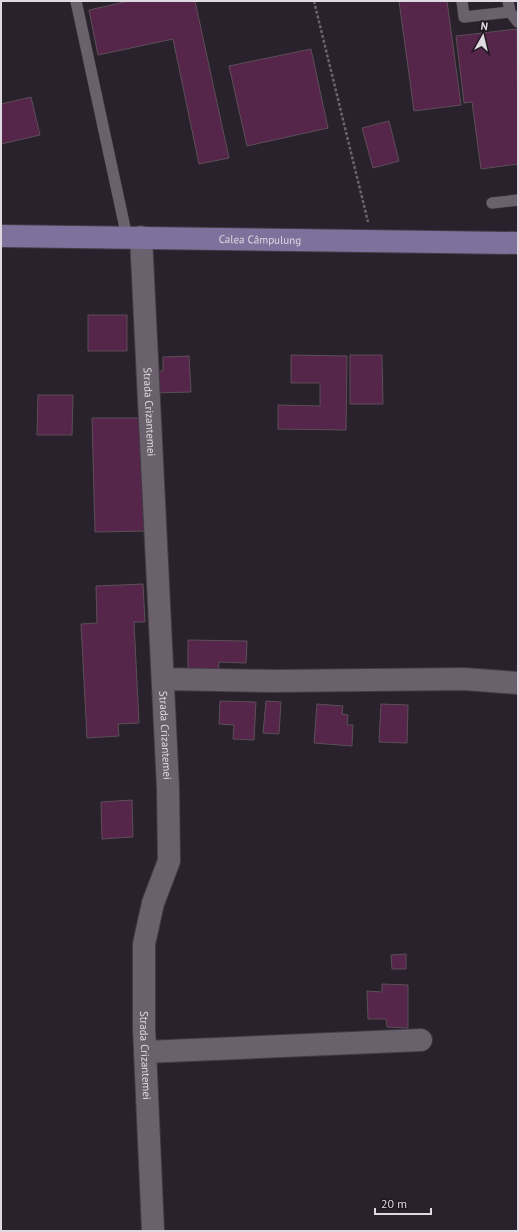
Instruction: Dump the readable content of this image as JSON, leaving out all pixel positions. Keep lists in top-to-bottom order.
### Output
{
  "streets": {
    "main road": ["Calea Câmpulung"],
    "street": ["Strada Crizantemei"]
  },
  "crossings": [
    ["Calea Câmpulung", "Strada Crizantemei"]
  ],
  "scale_bar": "20 m",
  "north": "top"
}
